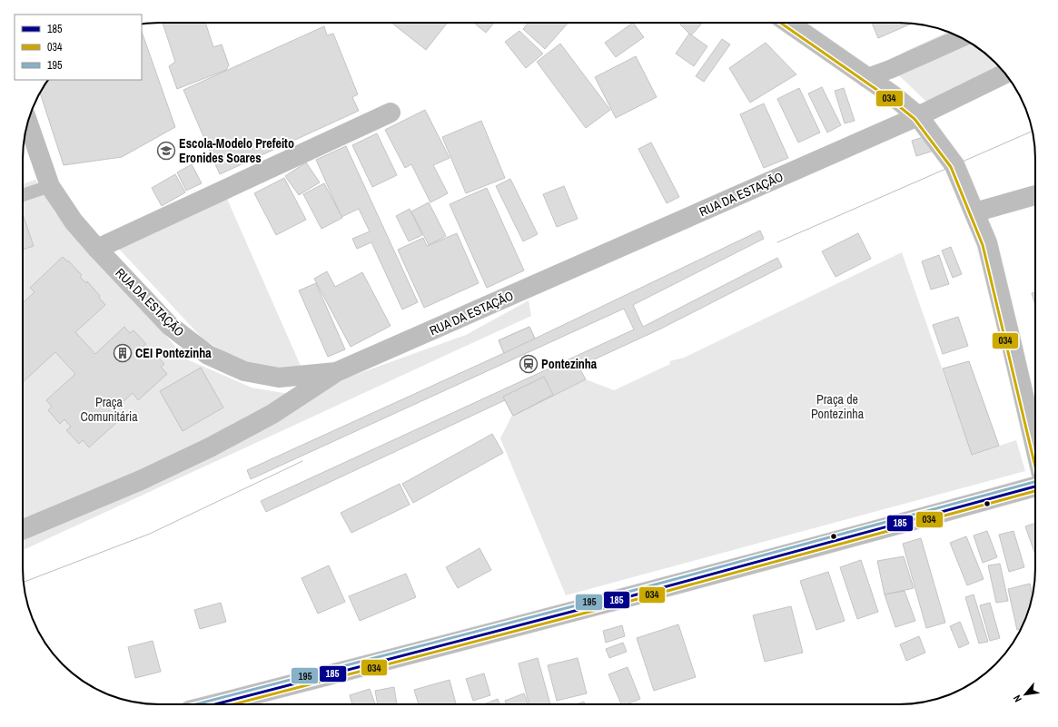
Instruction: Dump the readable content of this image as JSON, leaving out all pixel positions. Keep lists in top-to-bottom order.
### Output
{
  "streets": {
    "street": ["RUA DA ESTAÇÃO"]
  },
  "parks": ["Praça de Pontezinha", "Praça Comunitária"],
  "places": {
    "school or university": ["Escola-Modelo Prefeito Eronides Soares"],
    "building": ["CEI Pontezinha"],
    "station": ["Pontezinha"]
  },
  "lines": ["transit line 034", "transit line 195", "transit line 185"],
  "legend": ["185", "034", "195"],
  "north": "bottom left"
}
